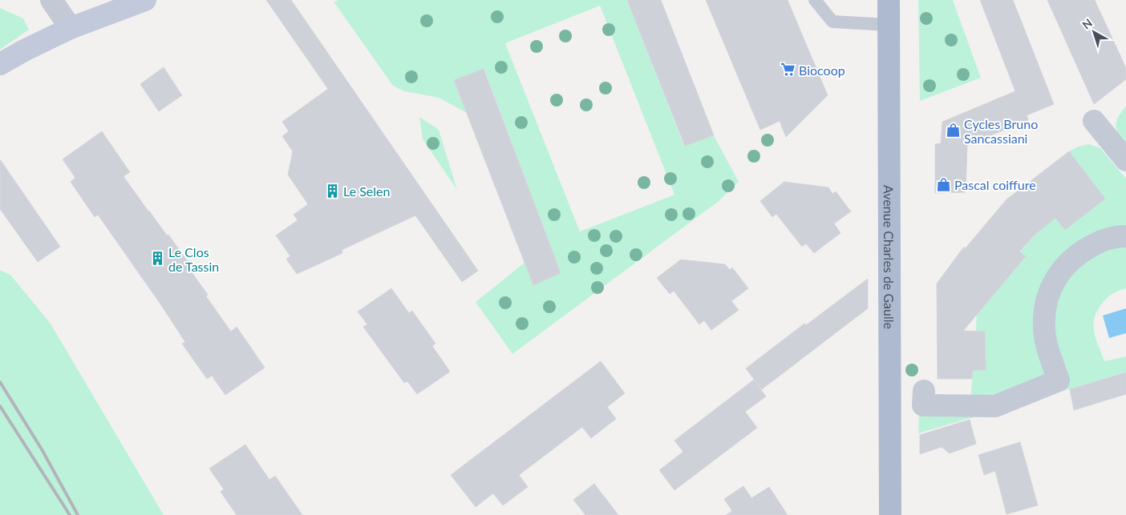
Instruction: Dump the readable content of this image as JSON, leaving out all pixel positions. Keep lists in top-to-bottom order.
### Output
{
  "streets": {
    "main road": ["Avenue Charles de Gaulle"]
  },
  "places": {
    "supermarket": ["Biocoop"],
    "shop": ["Cycles Bruno Sancassiani", "Pascal coiffure"],
    "building": ["Le Selen", "Le Clos de Tassin"]
  },
  "north": "top left"
}
